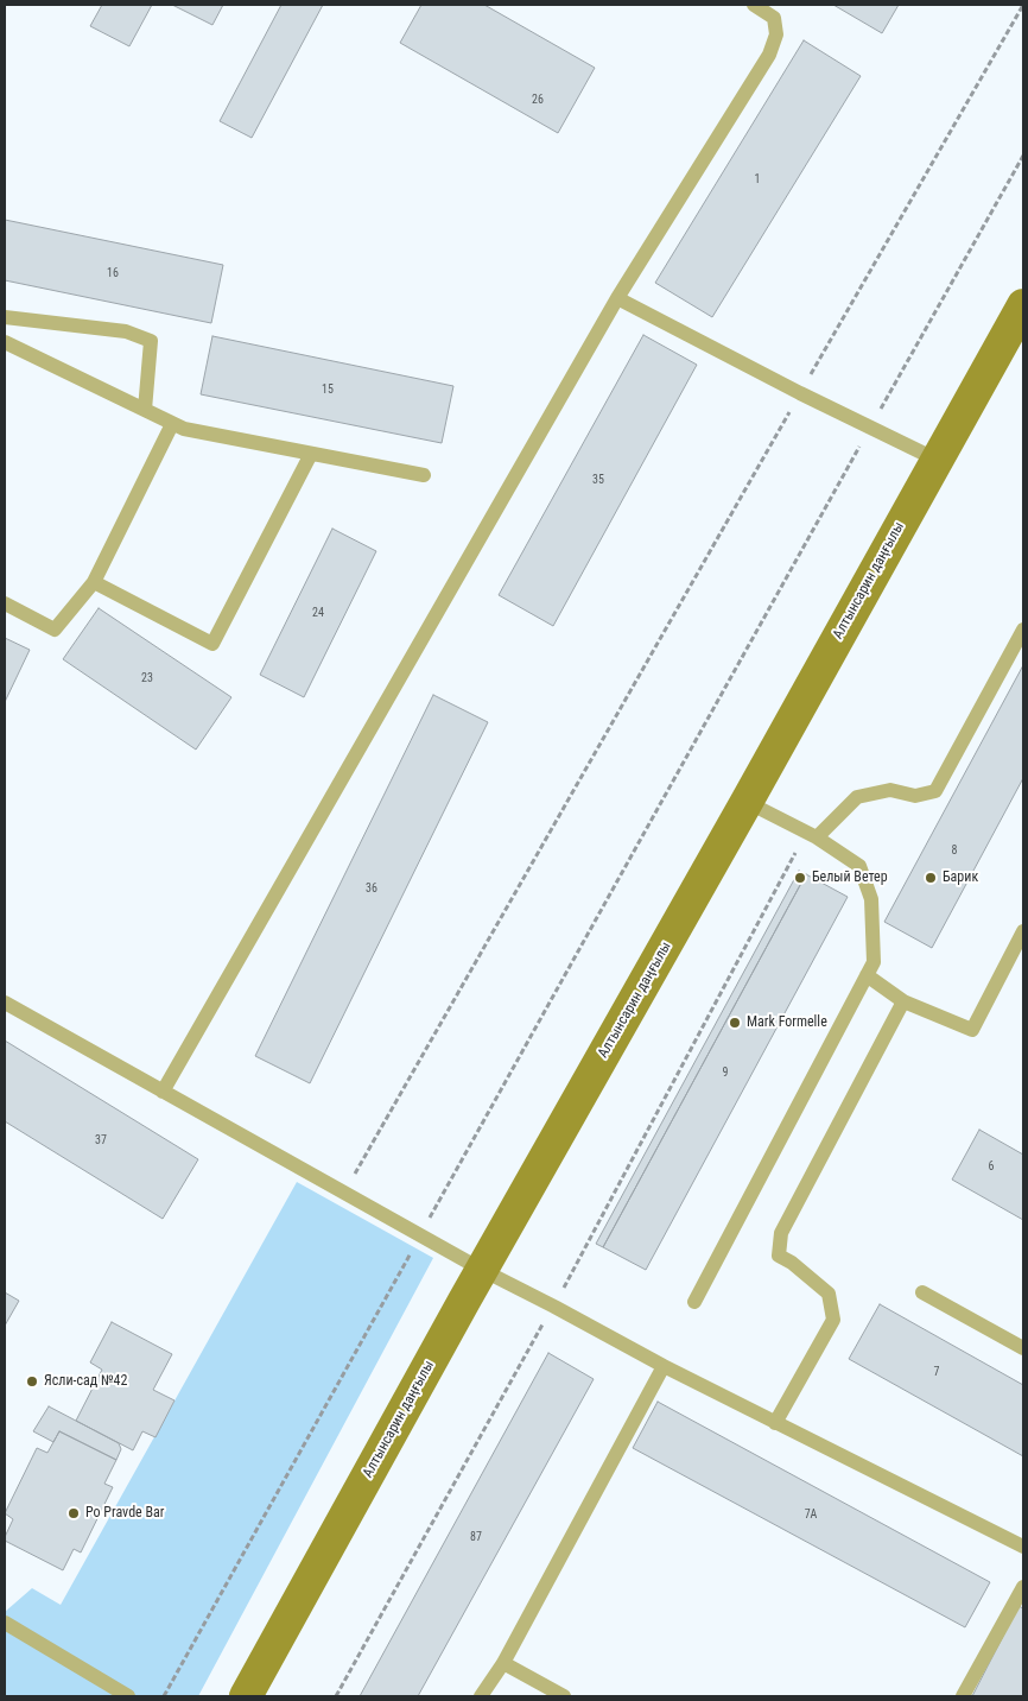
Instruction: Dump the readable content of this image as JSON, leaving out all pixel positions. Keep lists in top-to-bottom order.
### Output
{
  "streets": {
    "main road": ["Алтынсарин даңғылы"]
  },
  "places": [
    "Белый Ветер",
    "Барик",
    "Mark Formelle",
    "Ясли-сад №42",
    "Po Pravde Bar"
  ],
  "house_numbers": [
    "26",
    "1",
    "16",
    "15",
    "35",
    "24",
    "23",
    "8",
    "36",
    "9",
    "37",
    "6",
    "7",
    "7А",
    "87"
  ]
}
